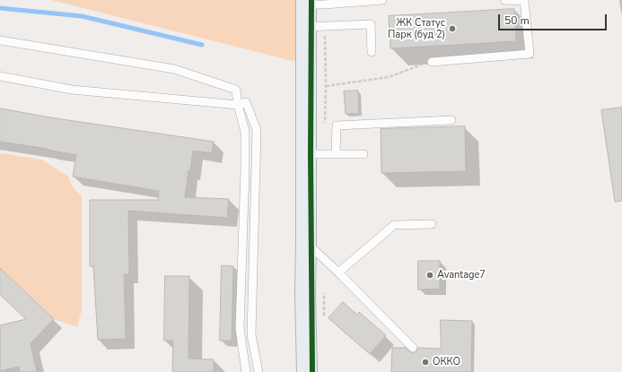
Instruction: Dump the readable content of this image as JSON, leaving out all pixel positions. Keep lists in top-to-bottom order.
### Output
{
  "places": ["ЖК Статус Парк (буд 2)", "Avantage7", "ОККО"],
  "scale_bar": "50 m"
}
